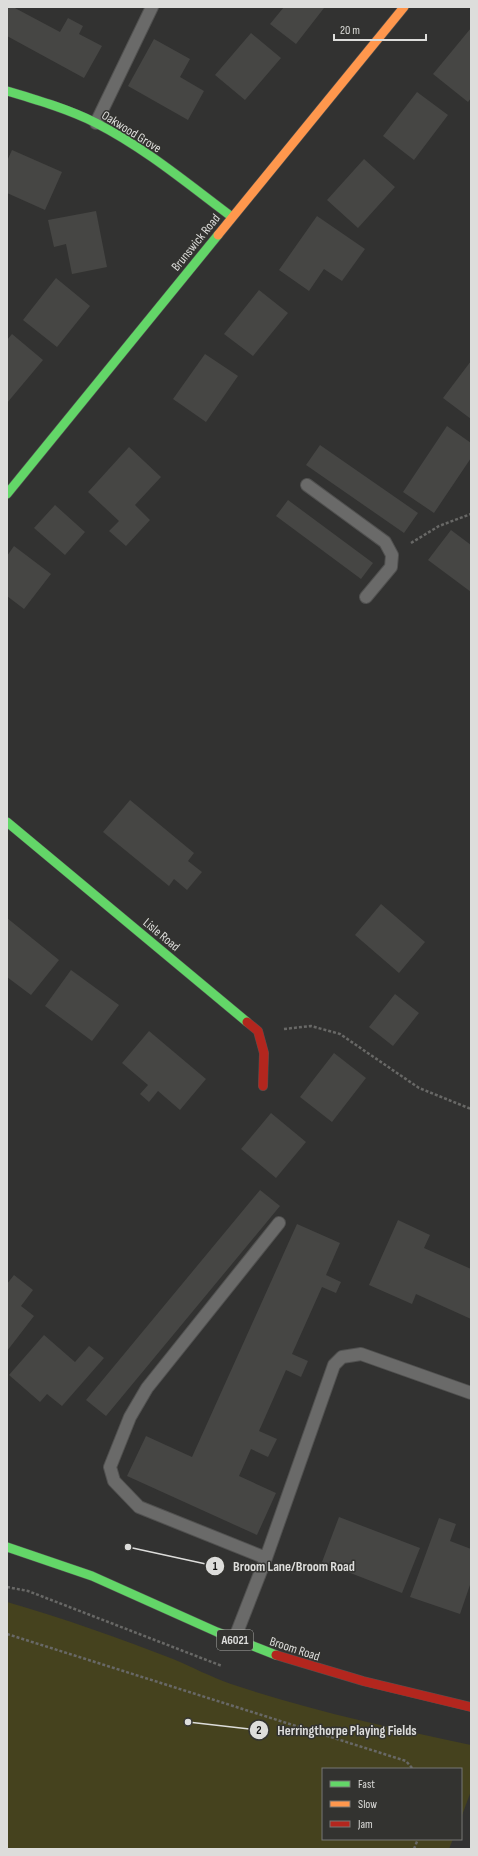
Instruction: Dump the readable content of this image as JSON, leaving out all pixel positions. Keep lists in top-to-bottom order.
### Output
{
  "streets": {
    "street": [
      "Oakwood Grove",
      "Brunswick Road",
      "Lisle Road",
      "A6021",
      "Broom Road"
    ]
  },
  "crossings": [
    ["Oakwood Grove", "Brunswick Road"]
  ],
  "places": ["Broom Lane/Broom Road", "Herringthorpe Playing Fields"],
  "legend": ["Fast", "Slow", "Jam"],
  "scale_bar": "20 m"
}
